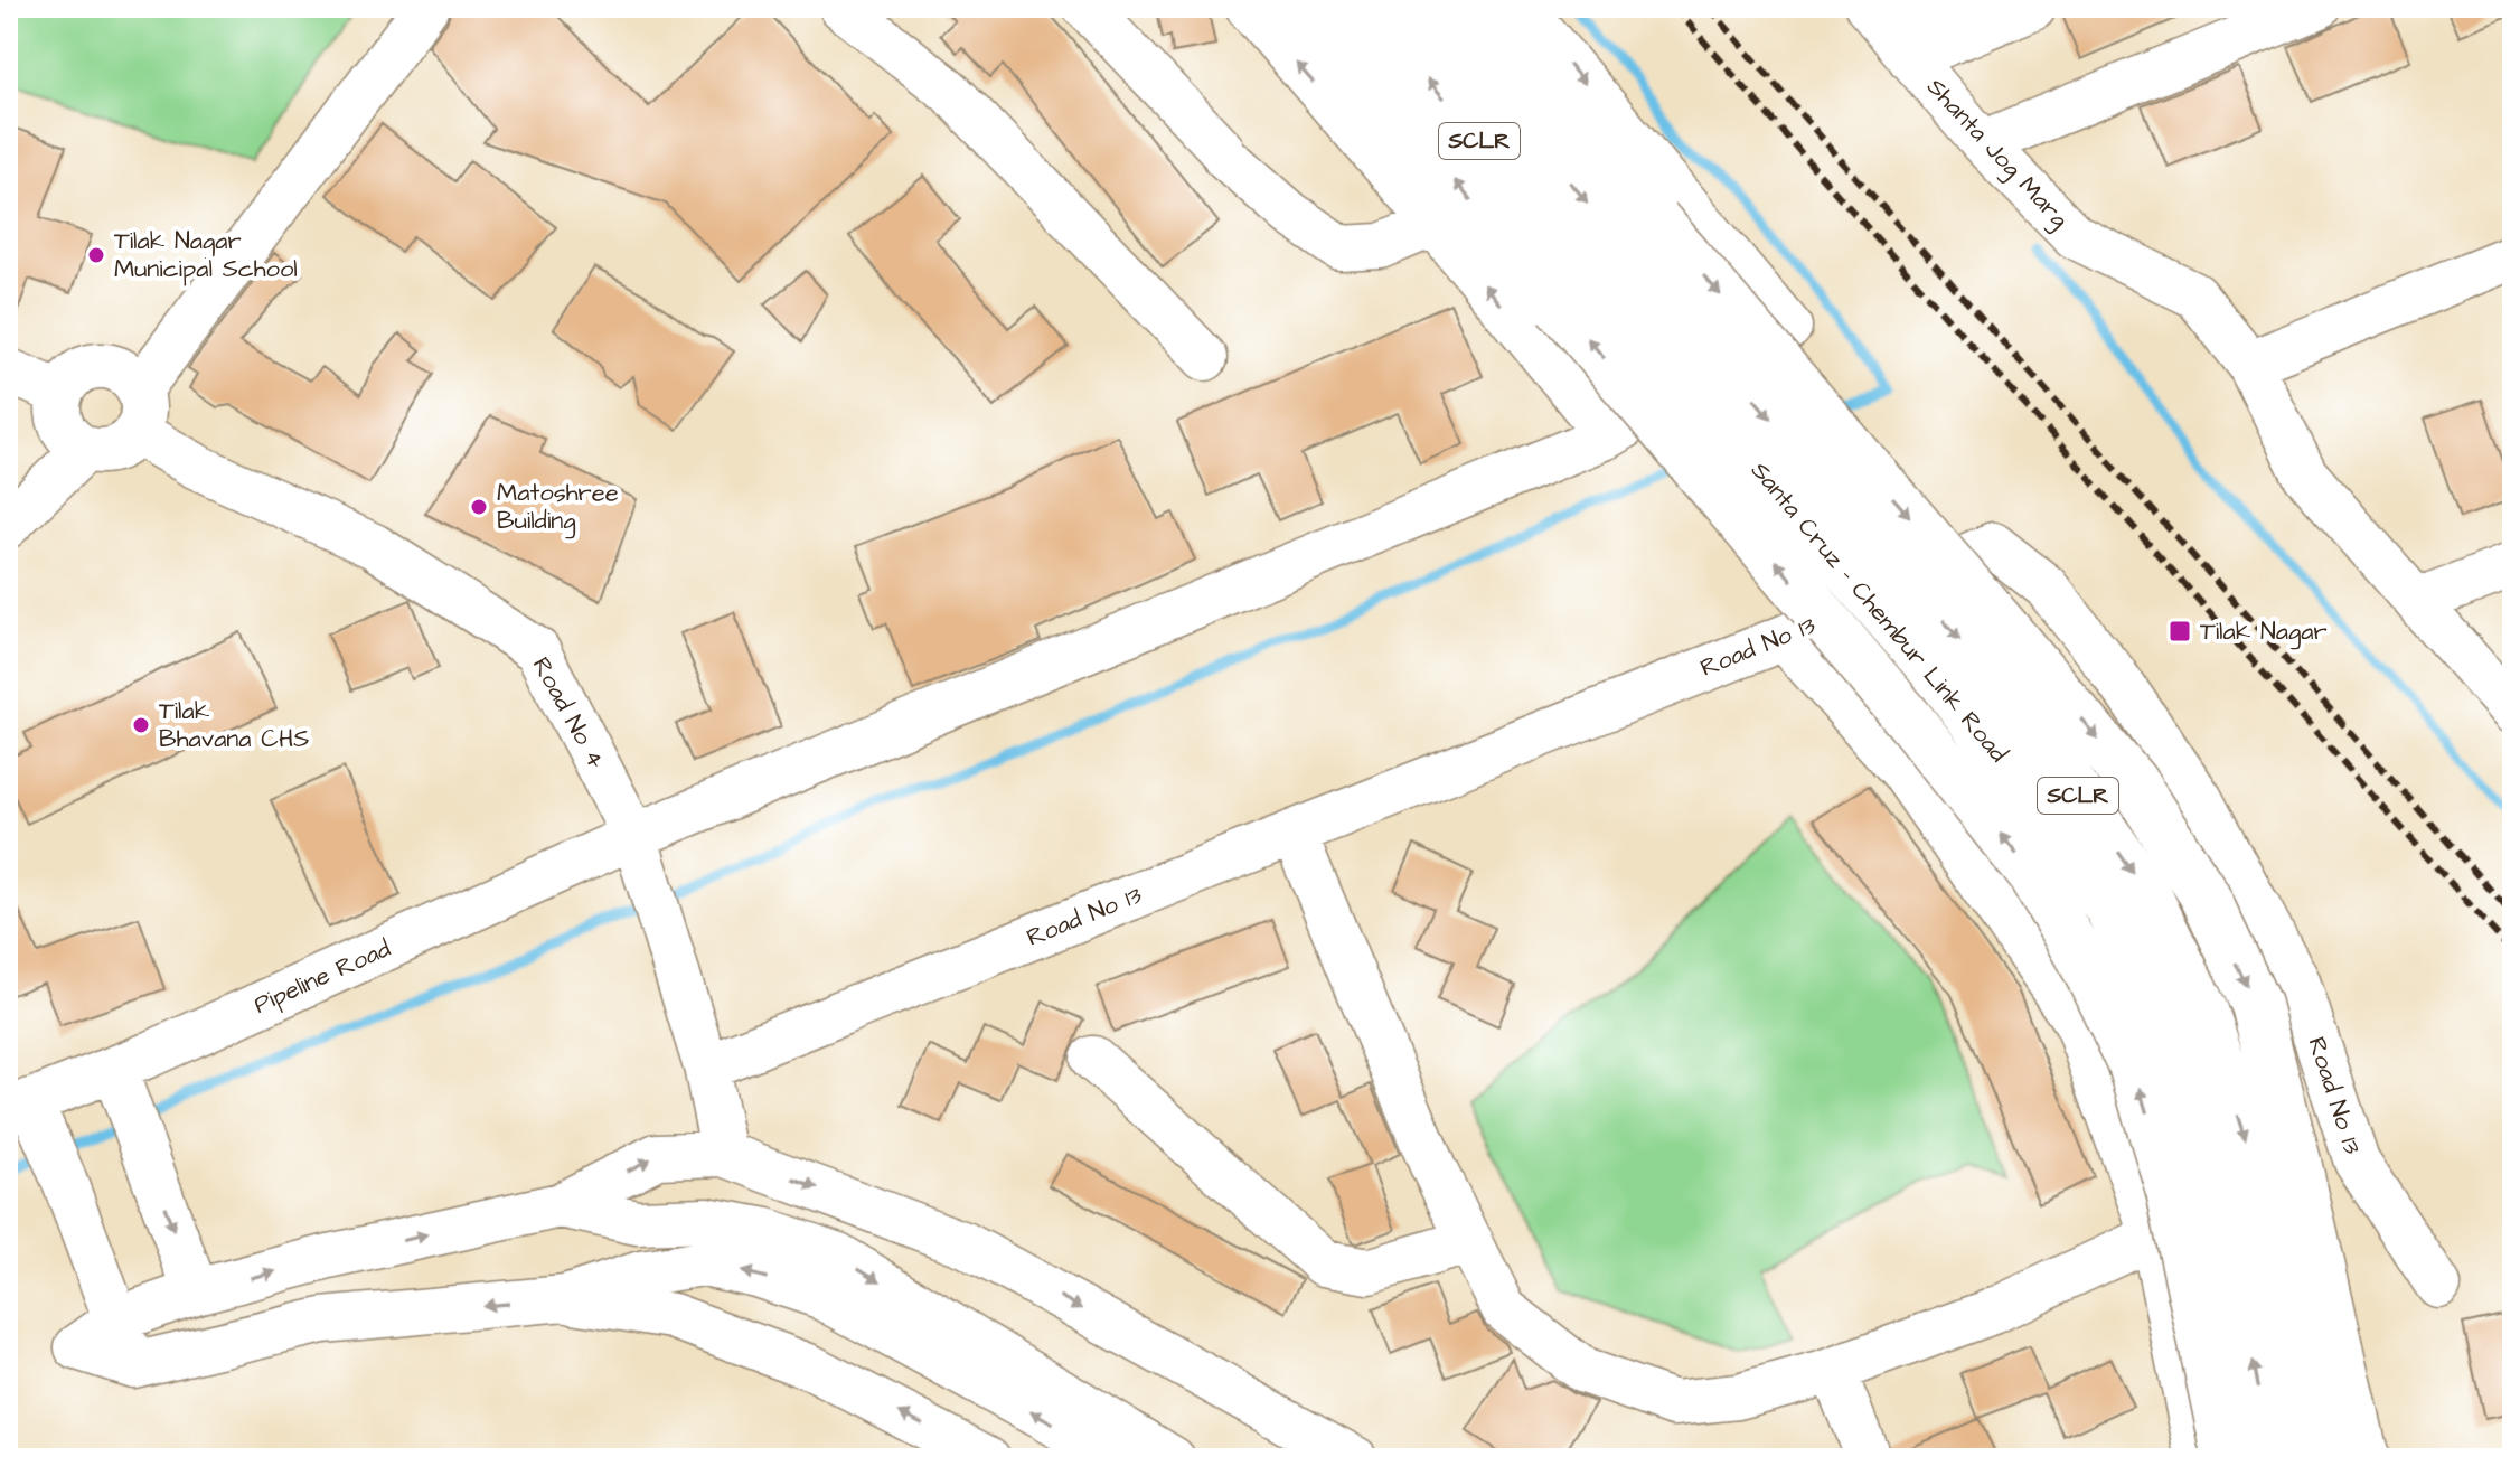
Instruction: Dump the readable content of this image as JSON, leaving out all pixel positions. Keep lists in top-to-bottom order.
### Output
{
  "streets": {
    "highway": ["SCLR", "Santa Cruz – Chembur Link Road"],
    "street": [
      "Shanta Jog Marg",
      "Road No 13",
      "Road No 4",
      "Pipeline Road"
    ]
  },
  "crossings": [
    ["Road No 13", "Road No 4"],
    ["Road No 4", "Pipeline Road"]
  ],
  "places": {
    "other": ["Tilak Nagar Municipal School", "Matoshree Building", "Tilak Bhavana CHS"],
    "transit": ["Tilak Nagar"]
  }
}
